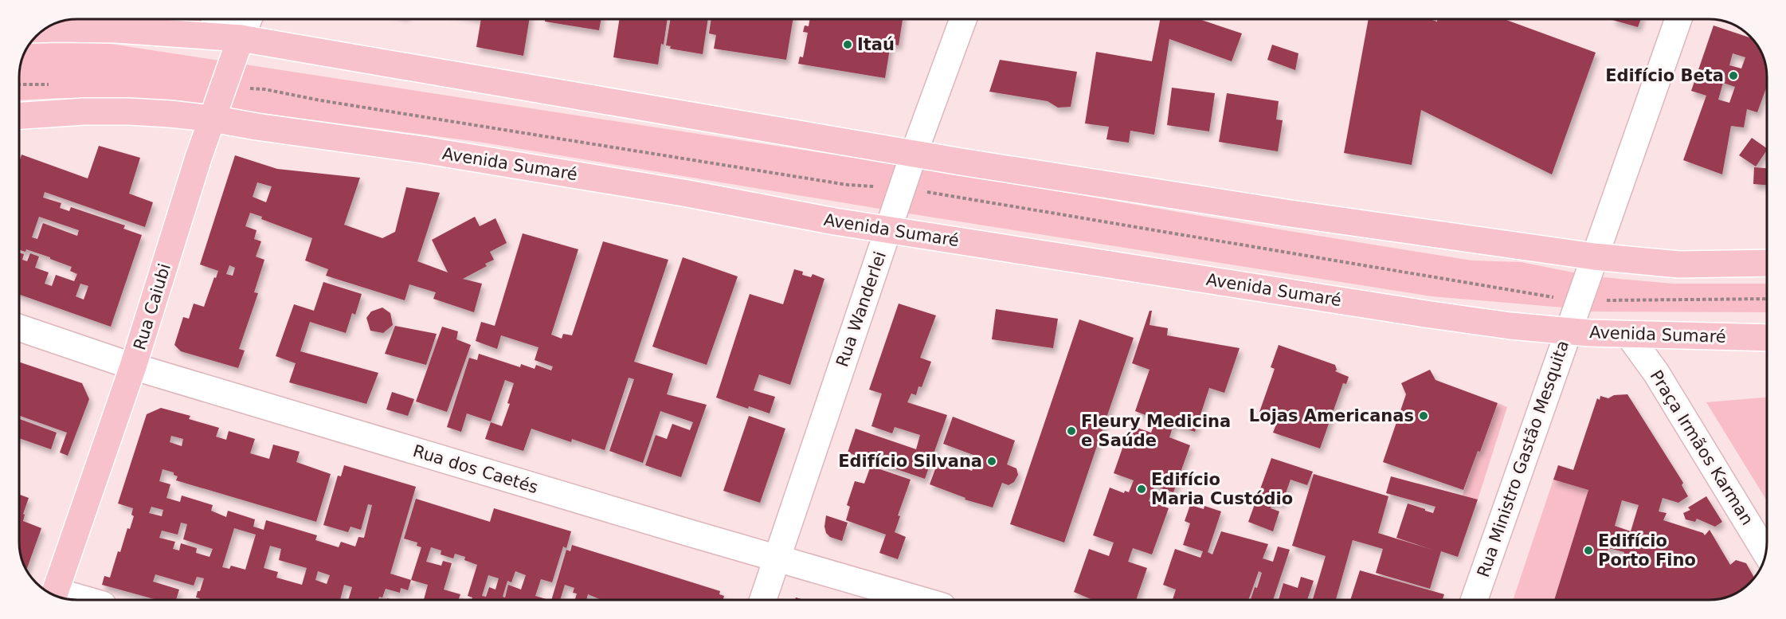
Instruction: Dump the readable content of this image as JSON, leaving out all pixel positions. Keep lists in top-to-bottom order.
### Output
{
  "streets": {
    "main road": ["Avenida Sumaré", "Rua Caiubi"],
    "street": [
      "Rua Wanderlei",
      "Praça Irmãos Karman",
      "Rua Ministro Gastão Mesquita",
      "Rua dos Caetés"
    ]
  },
  "crossings": [
    ["Avenida Sumaré", "Rua Caiubi"],
    ["Avenida Sumaré", "Rua Wanderlei"],
    ["Avenida Sumaré", "Praça Irmãos Karman"],
    ["Avenida Sumaré", "Rua Ministro Gastão Mesquita"],
    ["Rua Caiubi", "Rua dos Caetés"],
    ["Rua Wanderlei", "Rua dos Caetés"]
  ],
  "places": [
    "Itaú",
    "Edifício Beta",
    "Lojas Americanas",
    "Fleury Medicina e Saúde",
    "Edifício Silvana",
    "Edifício Maria Custódio",
    "Edifício Porto Fino"
  ]
}
